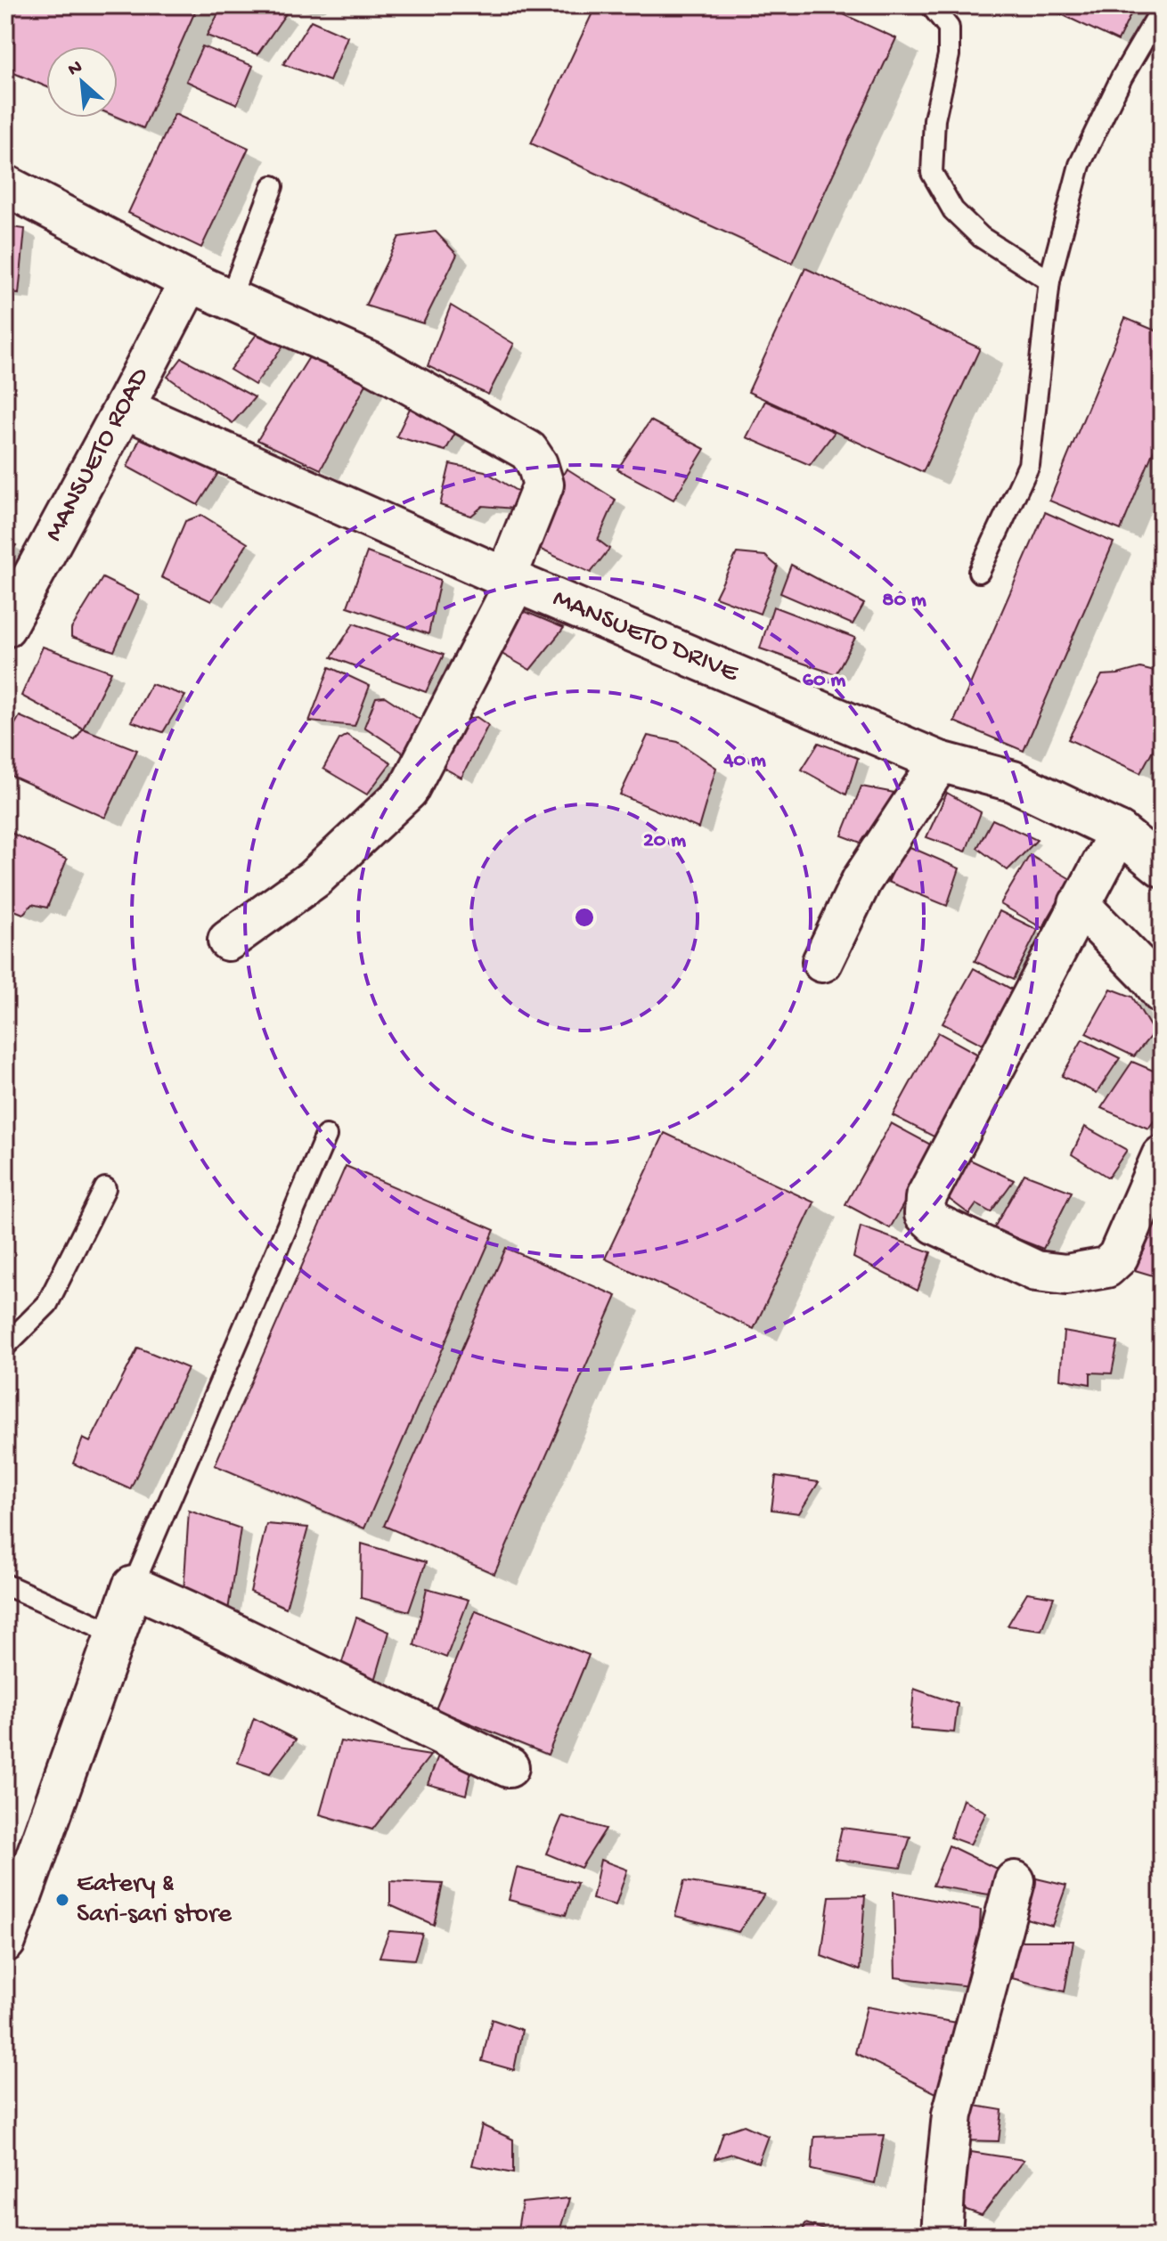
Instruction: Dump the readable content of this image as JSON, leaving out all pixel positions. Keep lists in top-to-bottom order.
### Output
{
  "streets": {
    "street": ["MANSUETO ROAD", "MANSUETO DRIVE"]
  },
  "crossings": [
    ["MANSUETO ROAD", "MANSUETO DRIVE"]
  ],
  "places": ["Eatery & Sari-sari store"],
  "north": "top left",
  "rings": [
    "80 m",
    "60 m",
    "40 m",
    "20 m"
  ]
}
